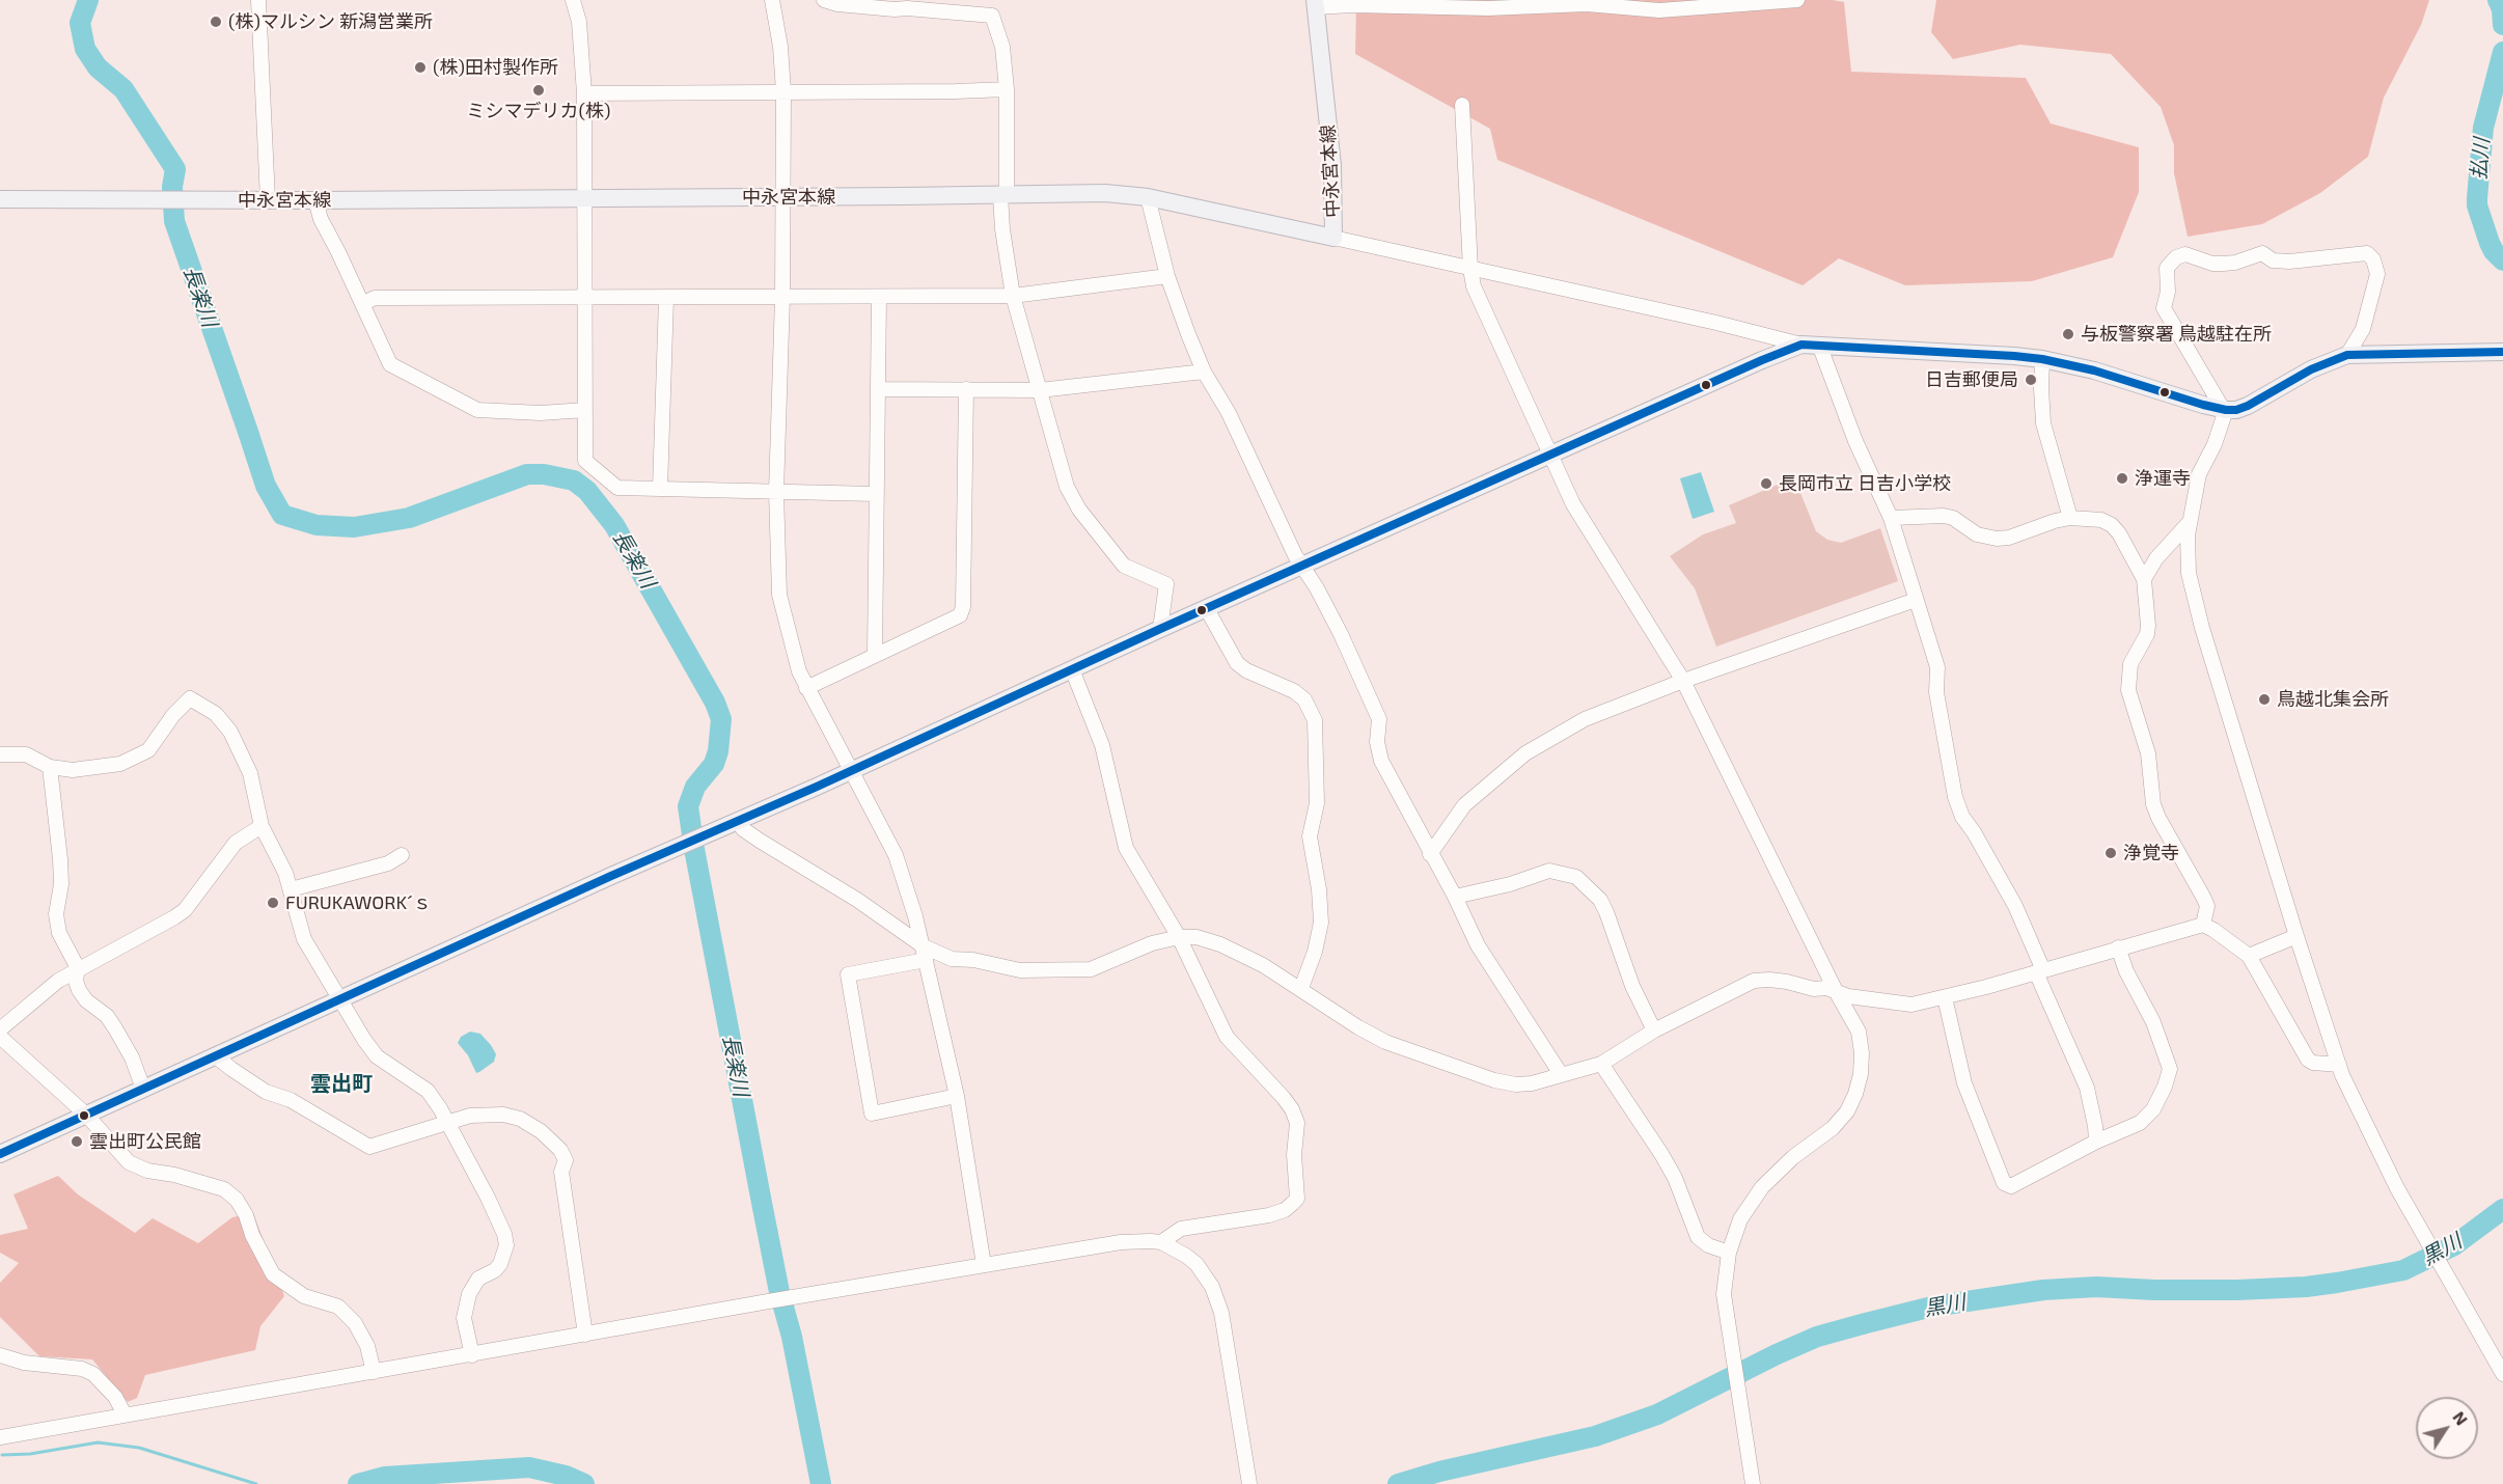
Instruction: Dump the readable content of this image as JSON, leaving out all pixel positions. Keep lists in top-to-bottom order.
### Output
{
  "streets": {
    "main road": ["中永宮本線"]
  },
  "districts": ["雲出町"],
  "water": ["払川", "長楽川", "黒川"],
  "places": [
    "(株)マルシン 新潟営業所",
    "(株)田村製作所",
    "ミシマデリカ(株)",
    "与板警察署 鳥越駐在所",
    "日吉郵便局",
    "浄運寺",
    "長岡市立 日吉小学校",
    "鳥越北集会所",
    "浄覚寺",
    "FURUKAWORK´ｓ",
    "雲出町公民館"
  ],
  "north": "top right"
}
